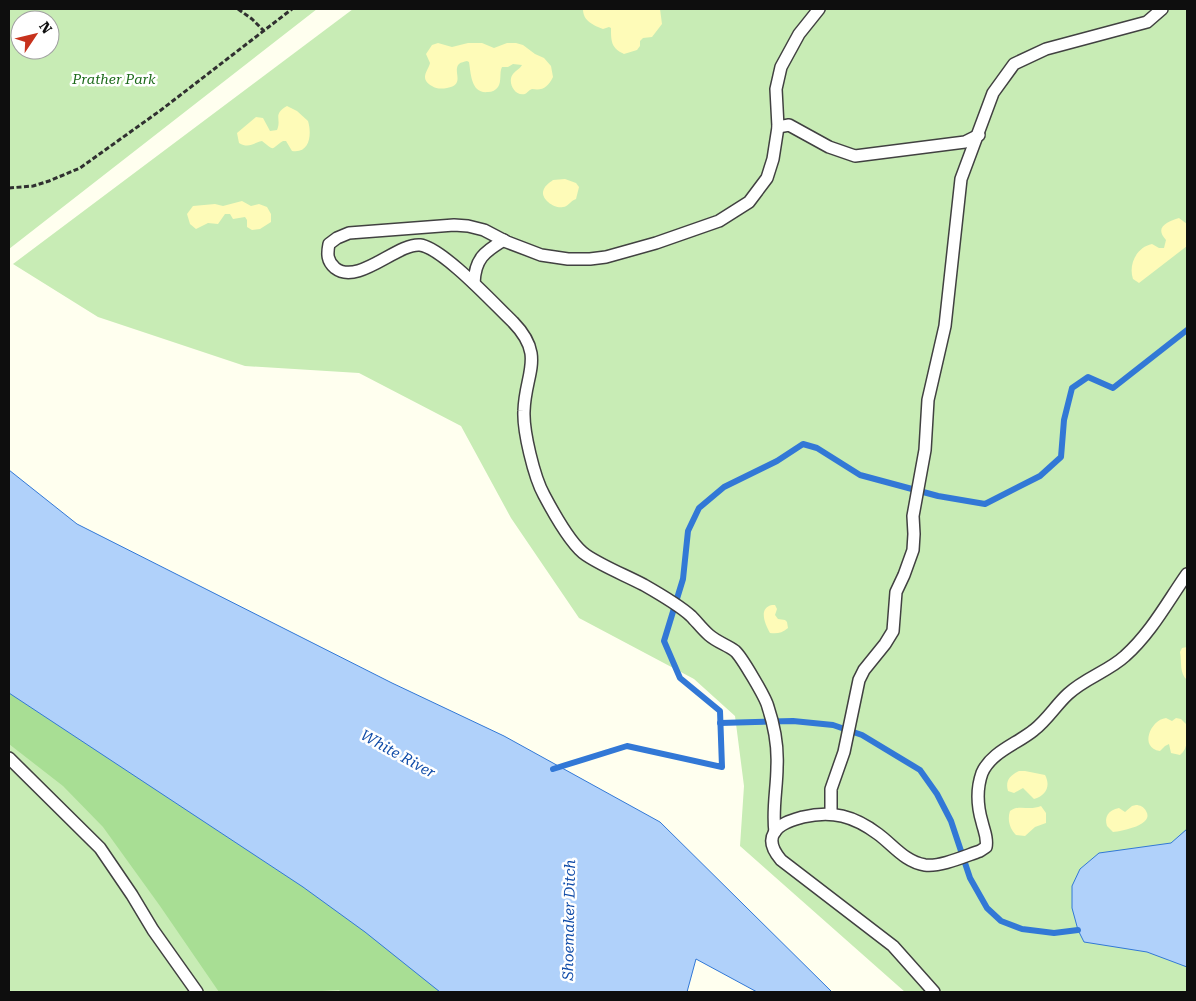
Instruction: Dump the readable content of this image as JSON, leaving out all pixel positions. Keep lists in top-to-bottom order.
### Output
{
  "water": ["White River", "Shoemaker Ditch"],
  "parks": ["Prather Park"],
  "north": "top right"
}
